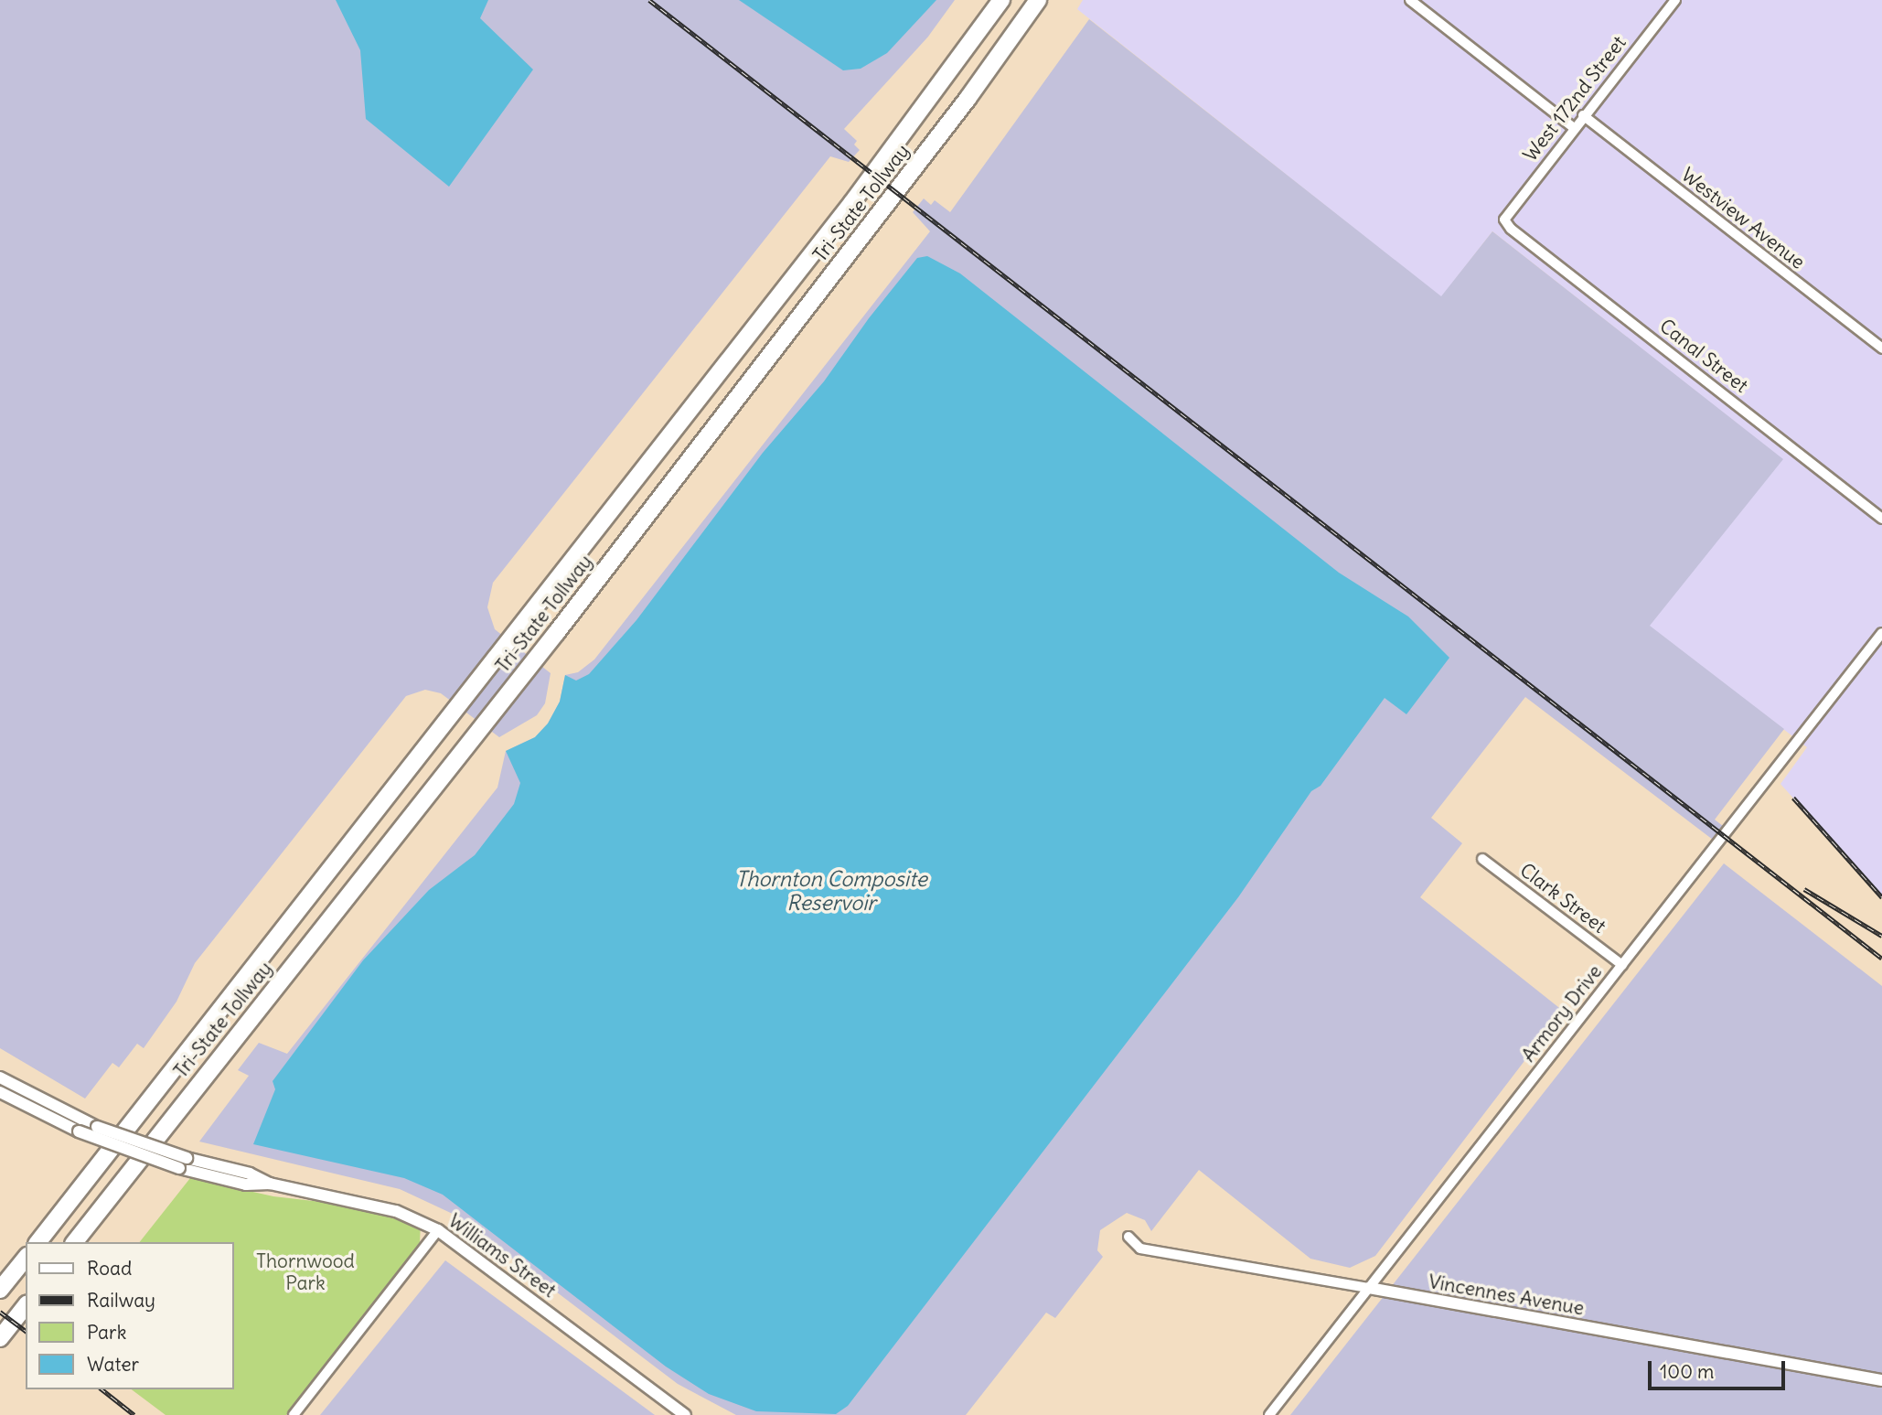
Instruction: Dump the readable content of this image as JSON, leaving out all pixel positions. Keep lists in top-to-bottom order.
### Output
{
  "streets": {
    "highway": ["Tri-State Tollway"],
    "street": [
      "West 172nd Street",
      "Westview Avenue",
      "Canal Street",
      "Clark Street",
      "Armory Drive",
      "Williams Street",
      "Vincennes Avenue"
    ]
  },
  "crossings": [
    ["West 172nd Street", "Westview Avenue"],
    ["West 172nd Street", "Canal Street"],
    ["Clark Street", "Armory Drive"],
    ["Armory Drive", "Vincennes Avenue"]
  ],
  "water": ["Thornton Composite Reservoir"],
  "parks": ["Thornwood Park"],
  "legend": [
    "Road",
    "Railway",
    "Park",
    "Water"
  ],
  "scale_bar": "100 m"
}
